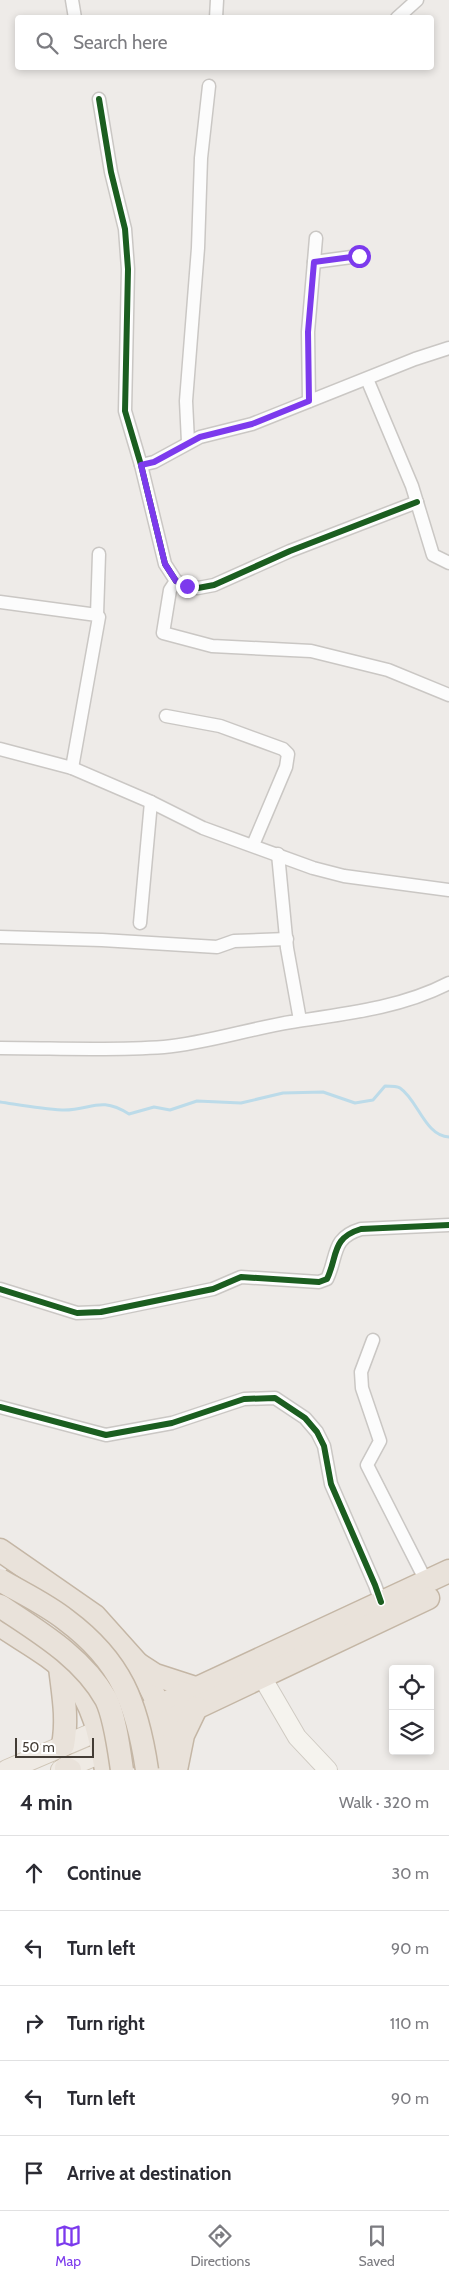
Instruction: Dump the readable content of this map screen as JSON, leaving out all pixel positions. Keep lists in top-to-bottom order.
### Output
{
  "scale_bar": "50 m",
  "page": {
    "search": "Search here",
    "scale": "50 m",
    "heading": ["4 min", "Walk · 320 m"],
    "list": [
      ["Continue", "30 m"],
      ["Turn left", "90 m"],
      ["Turn right", "110 m"],
      ["Turn left", "90 m"],
      "Arrive at destination"
    ],
    "nav": ["Map", "Directions", "Saved"]
  }
}
